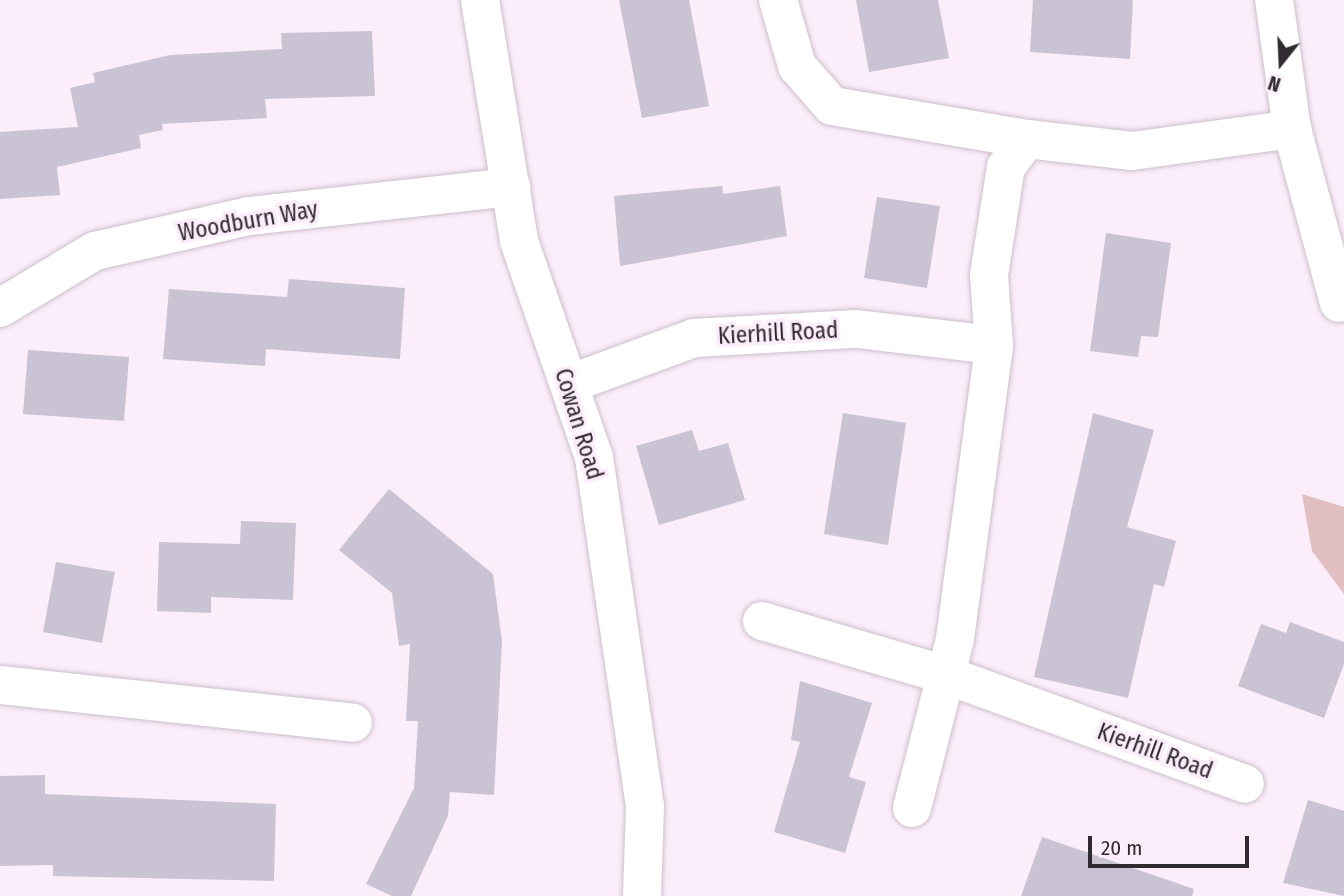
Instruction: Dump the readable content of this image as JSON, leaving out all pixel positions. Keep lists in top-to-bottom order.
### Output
{
  "streets": {
    "street": ["Woodburn Way", "Kierhill Road", "Cowan Road"]
  },
  "crossings": [
    ["Woodburn Way", "Cowan Road"],
    ["Kierhill Road", "Cowan Road"]
  ],
  "scale_bar": "20 m",
  "north": "bottom"
}
